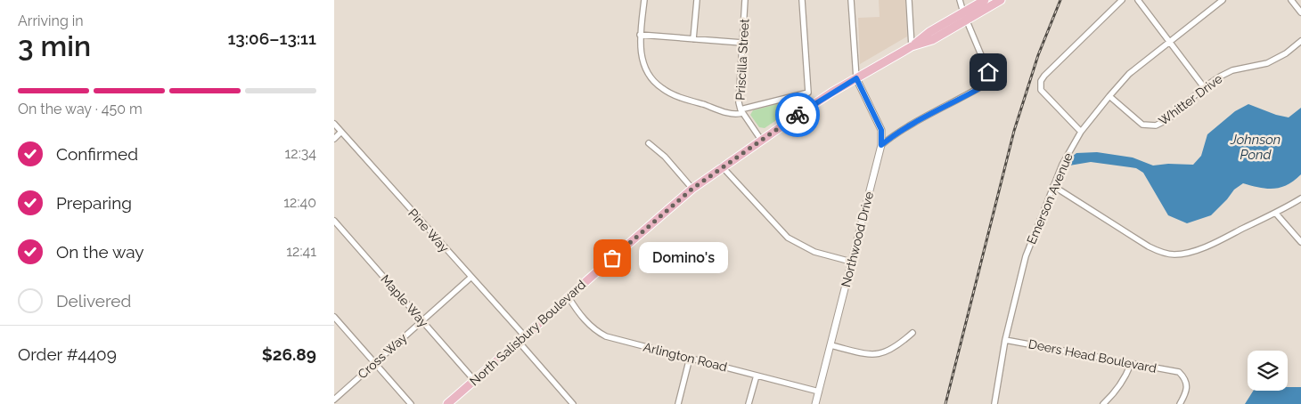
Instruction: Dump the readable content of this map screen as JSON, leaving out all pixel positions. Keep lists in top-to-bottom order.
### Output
{
  "streets": {
    "main road": ["North Salisbury Boulevard"],
    "street": [
      "Priscilla Street",
      "Whitter Drive",
      "Emerson Avenue",
      "Pine Way",
      "Northwood Drive",
      "Maple Way",
      "Cross Way",
      "Deers Head Boulevard",
      "Arlington Road"
    ]
  },
  "crossings": [
    ["Priscilla Street", "North Salisbury Boulevard"],
    ["Whitter Drive", "Emerson Avenue"],
    ["Emerson Avenue", "Deers Head Boulevard"],
    ["Pine Way", "North Salisbury Boulevard"],
    ["Pine Way", "Cross Way"],
    ["Northwood Drive", "North Salisbury Boulevard"],
    ["Northwood Drive", "Arlington Road"],
    ["Maple Way", "North Salisbury Boulevard"],
    ["Maple Way", "Cross Way"],
    ["North Salisbury Boulevard", "Arlington Road"]
  ],
  "water": ["Johnson Pond"],
  "places": ["Domino's"],
  "page": {
    "heading": ["3 min", "Arriving in", "13:06–13:11"],
    "panel": ["Order #4409", "$26.89"],
    "bar": "On the way · 450 m",
    "list": [
      ["Confirmed", "12:34"],
      ["Preparing", "12:40"],
      ["On the way", "12:41"],
      "Delivered"
    ],
    "bubble": "Domino's"
  }
}
